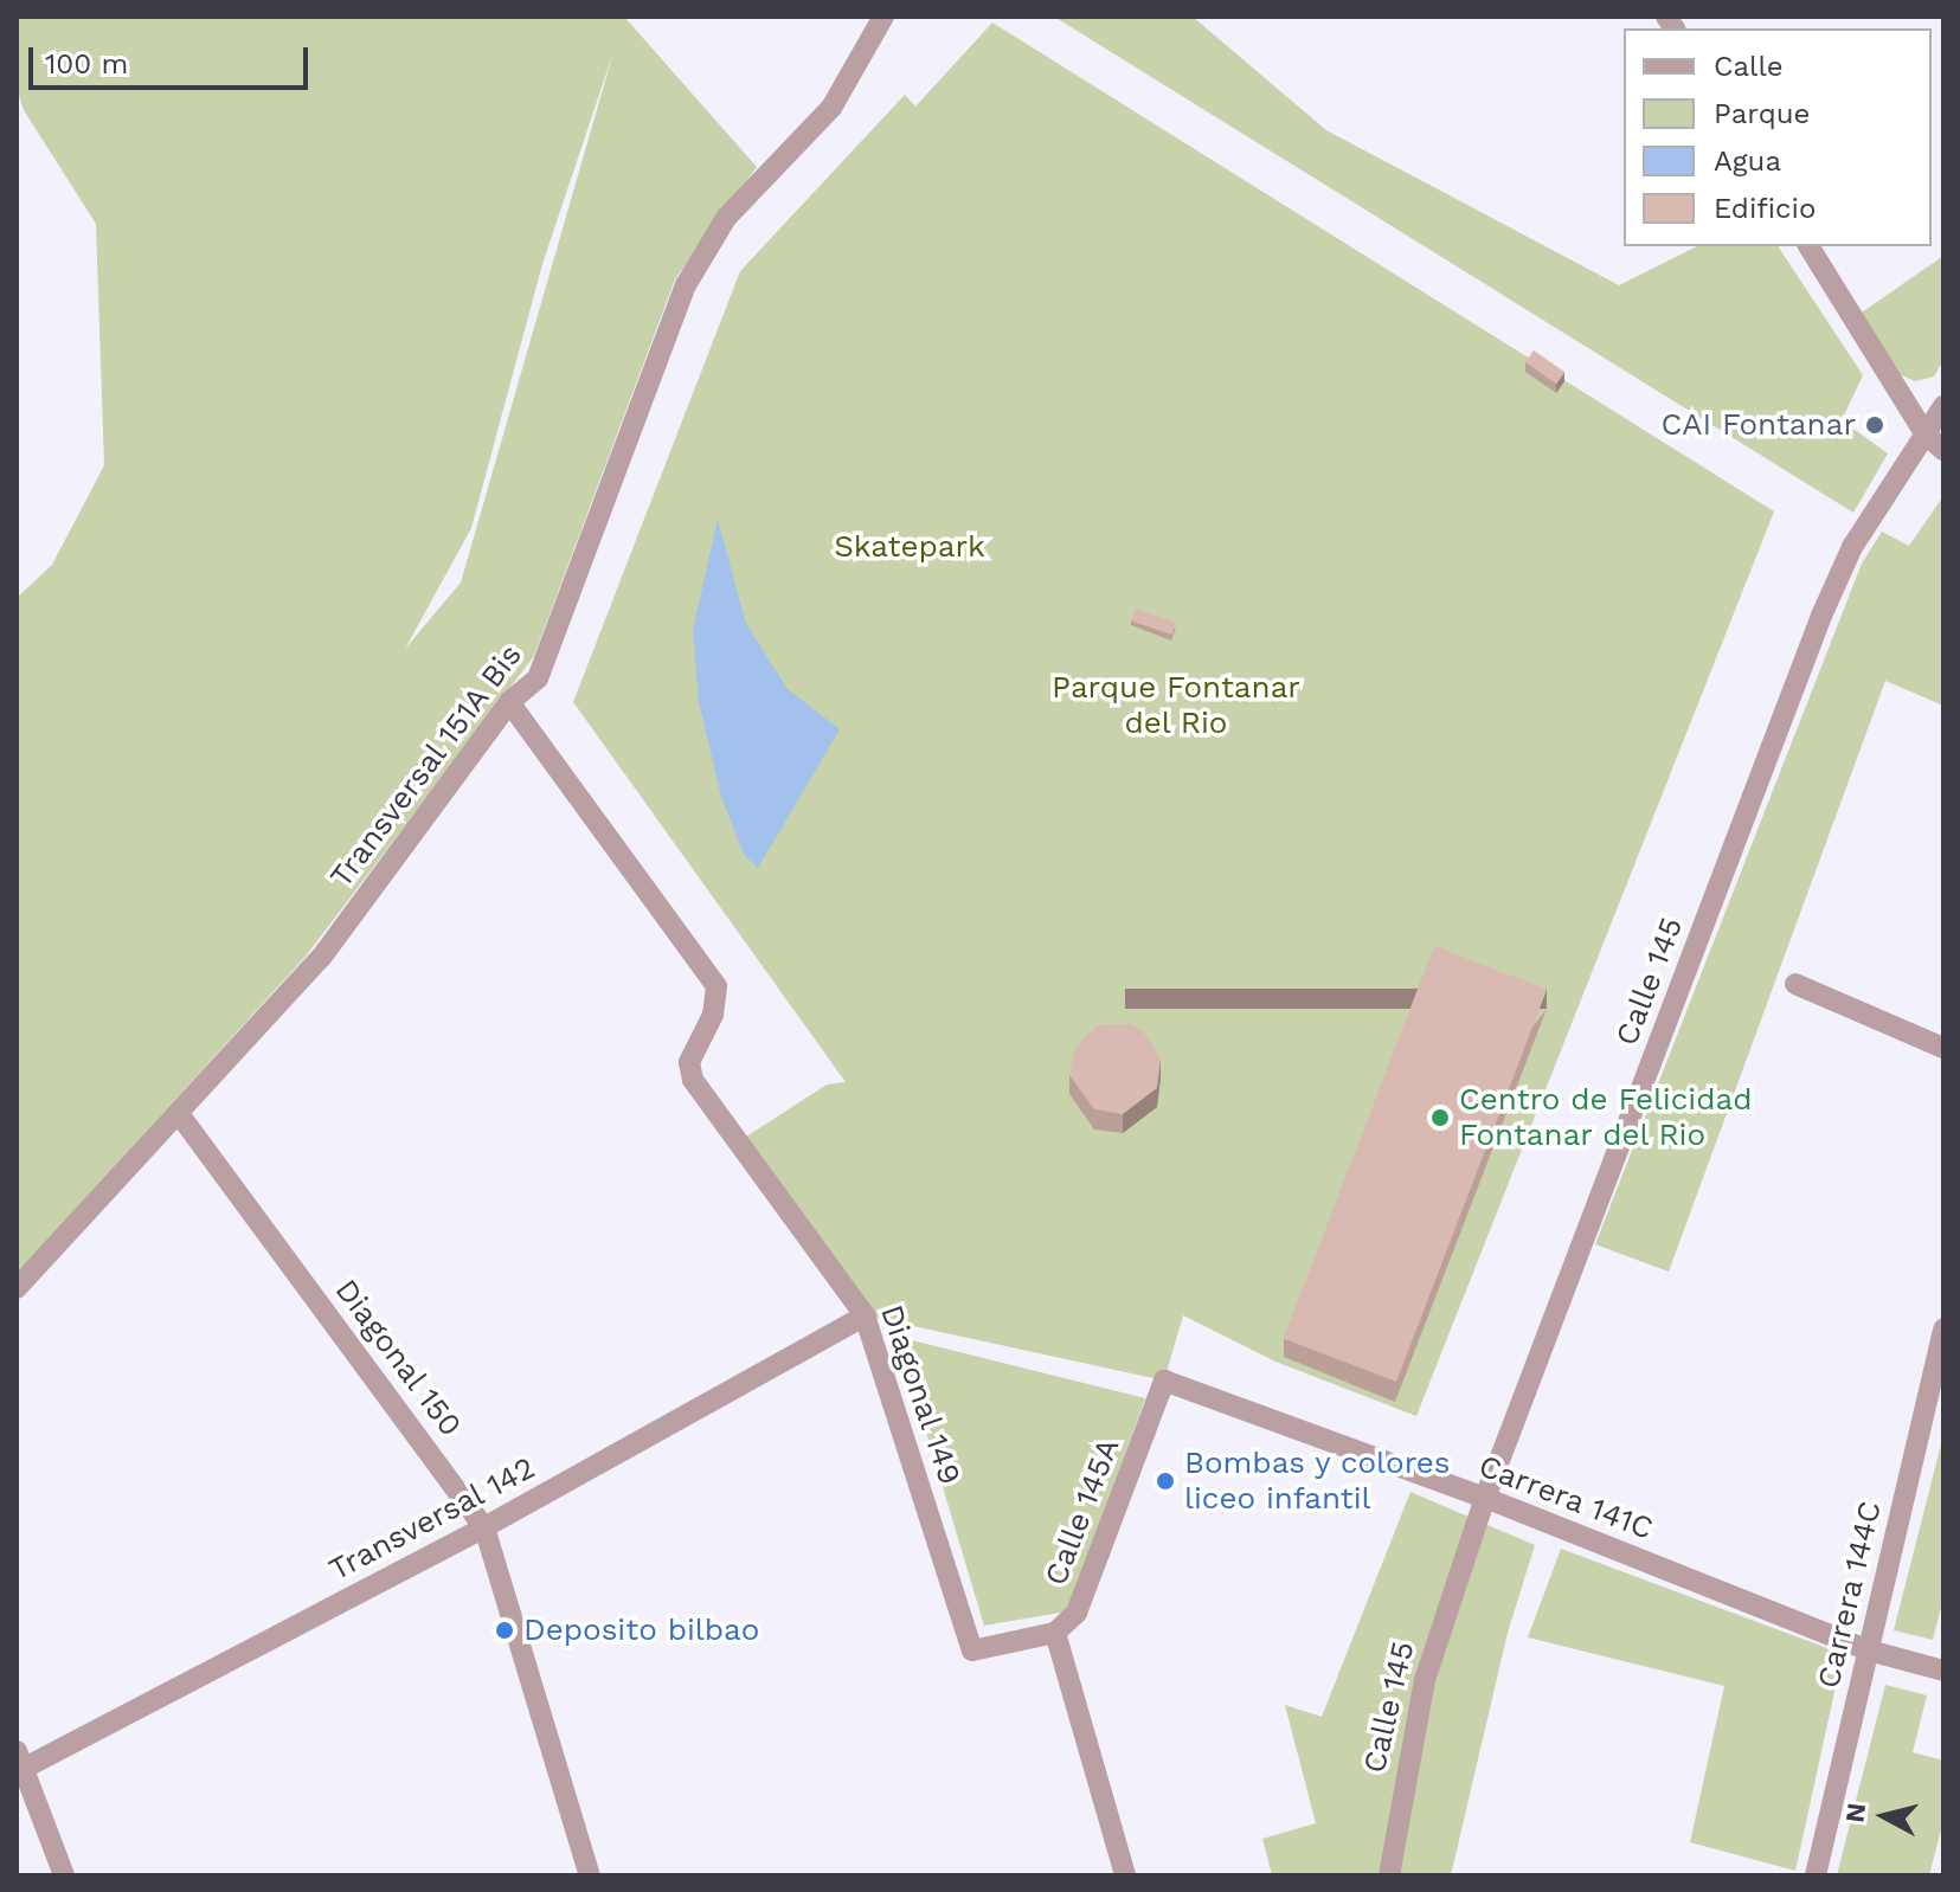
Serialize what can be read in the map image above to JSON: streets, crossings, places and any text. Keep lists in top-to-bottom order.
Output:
{
  "streets": {
    "street": [
      "Transversal 151A Bis",
      "Calle 145",
      "Diagonal 150",
      "Diagonal 149",
      "Carrera 141C",
      "Calle 145A",
      "Transversal 142",
      "Carrera 144C"
    ]
  },
  "crossings": [
    ["Transversal 151A Bis", "Diagonal 150"],
    ["Transversal 151A Bis", "Diagonal 149"],
    ["Calle 145", "Carrera 141C"],
    ["Diagonal 150", "Transversal 142"],
    ["Diagonal 149", "Calle 145A"],
    ["Diagonal 149", "Transversal 142"],
    ["Carrera 141C", "Calle 145A"],
    ["Carrera 141C", "Carrera 144C"]
  ],
  "parks": ["Skatepark", "Parque Fontanar del Rio"],
  "places": [
    "CAI Fontanar",
    "Centro de Felicidad Fontanar del Rio",
    "Bombas y colores liceo infantil",
    "Deposito bilbao"
  ],
  "legend": [
    "Calle",
    "Parque",
    "Agua",
    "Edificio"
  ],
  "scale_bar": "100 m",
  "north": "left"
}
